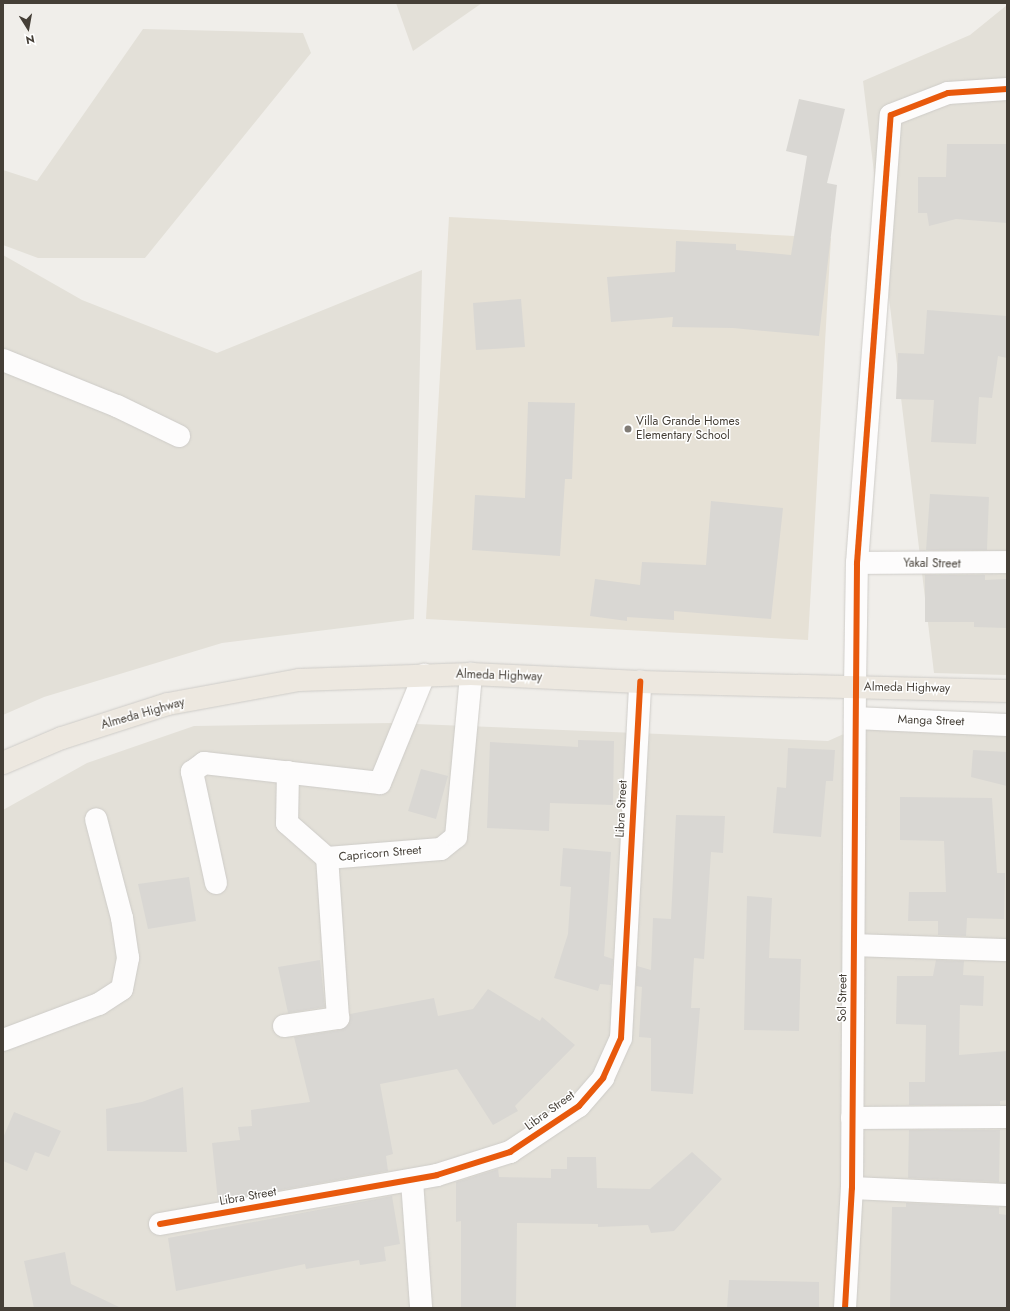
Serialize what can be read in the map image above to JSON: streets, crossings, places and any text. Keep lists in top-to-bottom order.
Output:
{
  "streets": {
    "highway": ["Almeda Highway"],
    "street": [
      "Yakal Street",
      "Manga Street",
      "Libra Street",
      "Capricorn Street",
      "Sol Street"
    ]
  },
  "crossings": [
    ["Yakal Street", "Sol Street"],
    ["Almeda Highway", "Libra Street"],
    ["Almeda Highway", "Capricorn Street"],
    ["Almeda Highway", "Sol Street"],
    ["Manga Street", "Sol Street"]
  ],
  "places": ["Villa Grande Homes Elementary School"],
  "north": "bottom"
}
